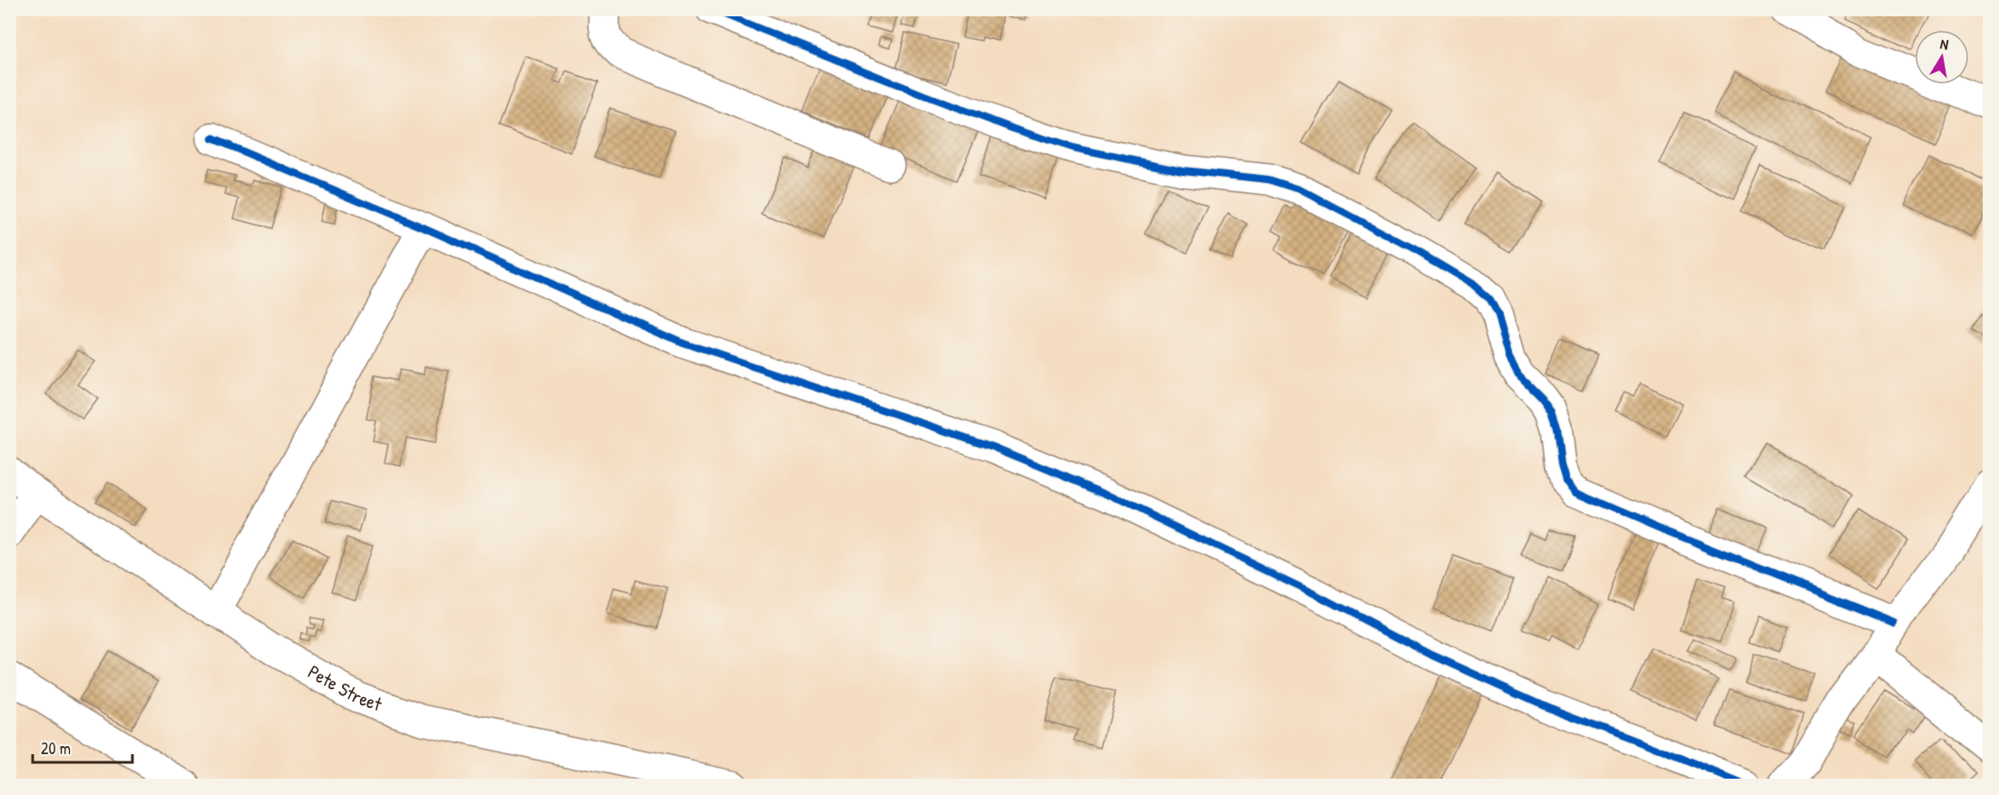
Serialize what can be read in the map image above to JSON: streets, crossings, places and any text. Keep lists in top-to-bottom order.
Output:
{
  "streets": {
    "street": ["Pete Street"]
  },
  "scale_bar": "20 m",
  "north": "top"
}
